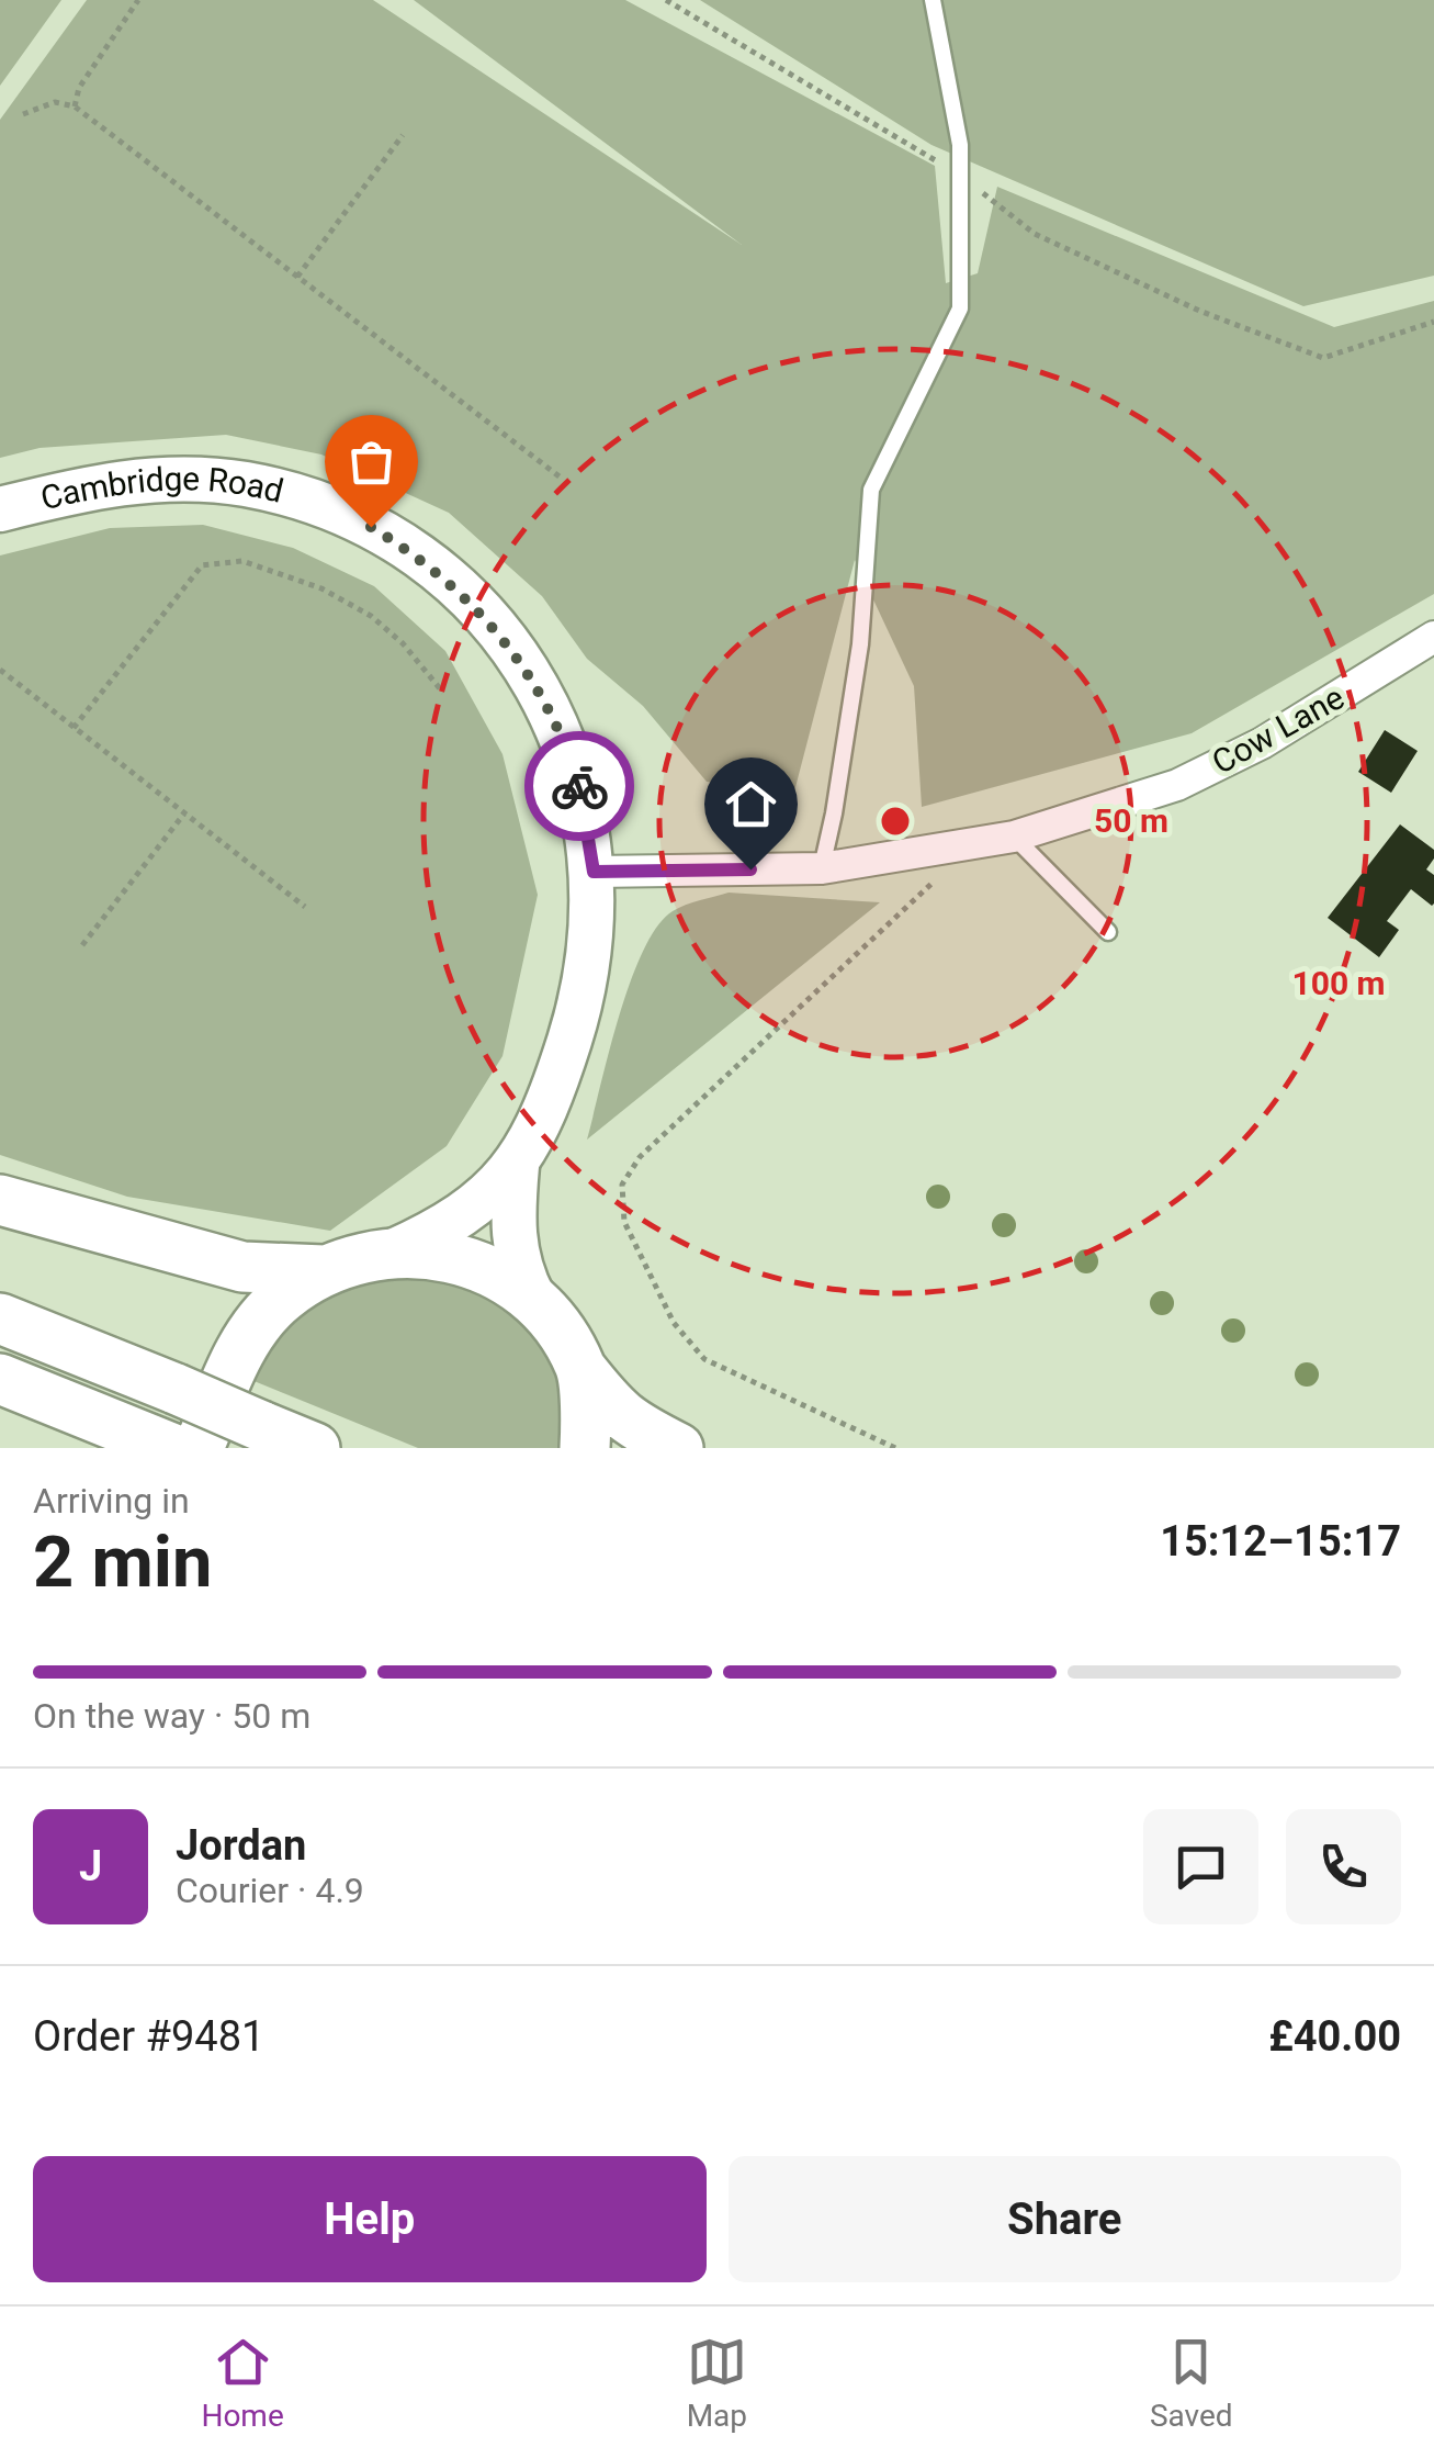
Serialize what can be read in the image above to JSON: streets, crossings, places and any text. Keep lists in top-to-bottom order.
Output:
{
  "streets": {
    "main road": ["Cambridge Road"],
    "street": ["Cow Lane"]
  },
  "crossings": [
    ["Cambridge Road", "Cow Lane"]
  ],
  "page": {
    "heading": ["2 min", "Arriving in", "15:12–15:17"],
    "panel": [
      "Jordan",
      "Courier · 4.9",
      "Order #9481",
      "£40.00"
    ],
    "bar": "On the way · 50 m",
    "round": "J",
    "buttons": ["Help", "Share"],
    "tabs": ["Home", "Map", "Saved"]
  },
  "rings": ["50 m", "100 m"]
}
